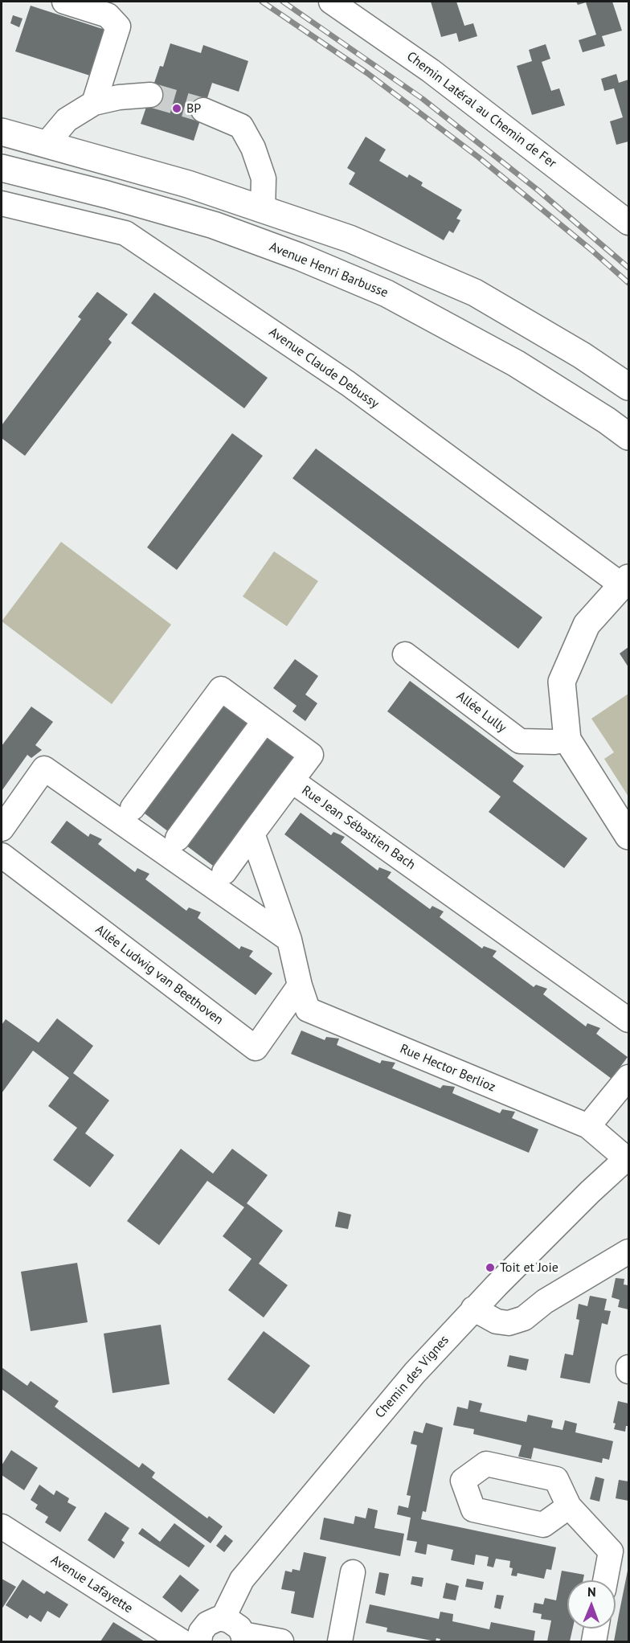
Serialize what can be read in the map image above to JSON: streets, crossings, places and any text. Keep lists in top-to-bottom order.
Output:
{
  "streets": {
    "main road": ["Avenue Henri Barbusse"],
    "street": [
      "Chemin Latéral au Chemin de Fer",
      "Avenue Claude Debussy",
      "Allée Lully",
      "Rue Jean Sébastien Bach",
      "Allée Ludwig van Beethoven",
      "Rue Hector Berlioz",
      "Chemin des Vignes",
      "Avenue Lafayette"
    ]
  },
  "crossings": [
    ["Allée Ludwig van Beethoven", "Rue Hector Berlioz"],
    ["Rue Hector Berlioz", "Chemin des Vignes"]
  ],
  "places": ["BP", "Toit et Joie"],
  "north": "top"
}
